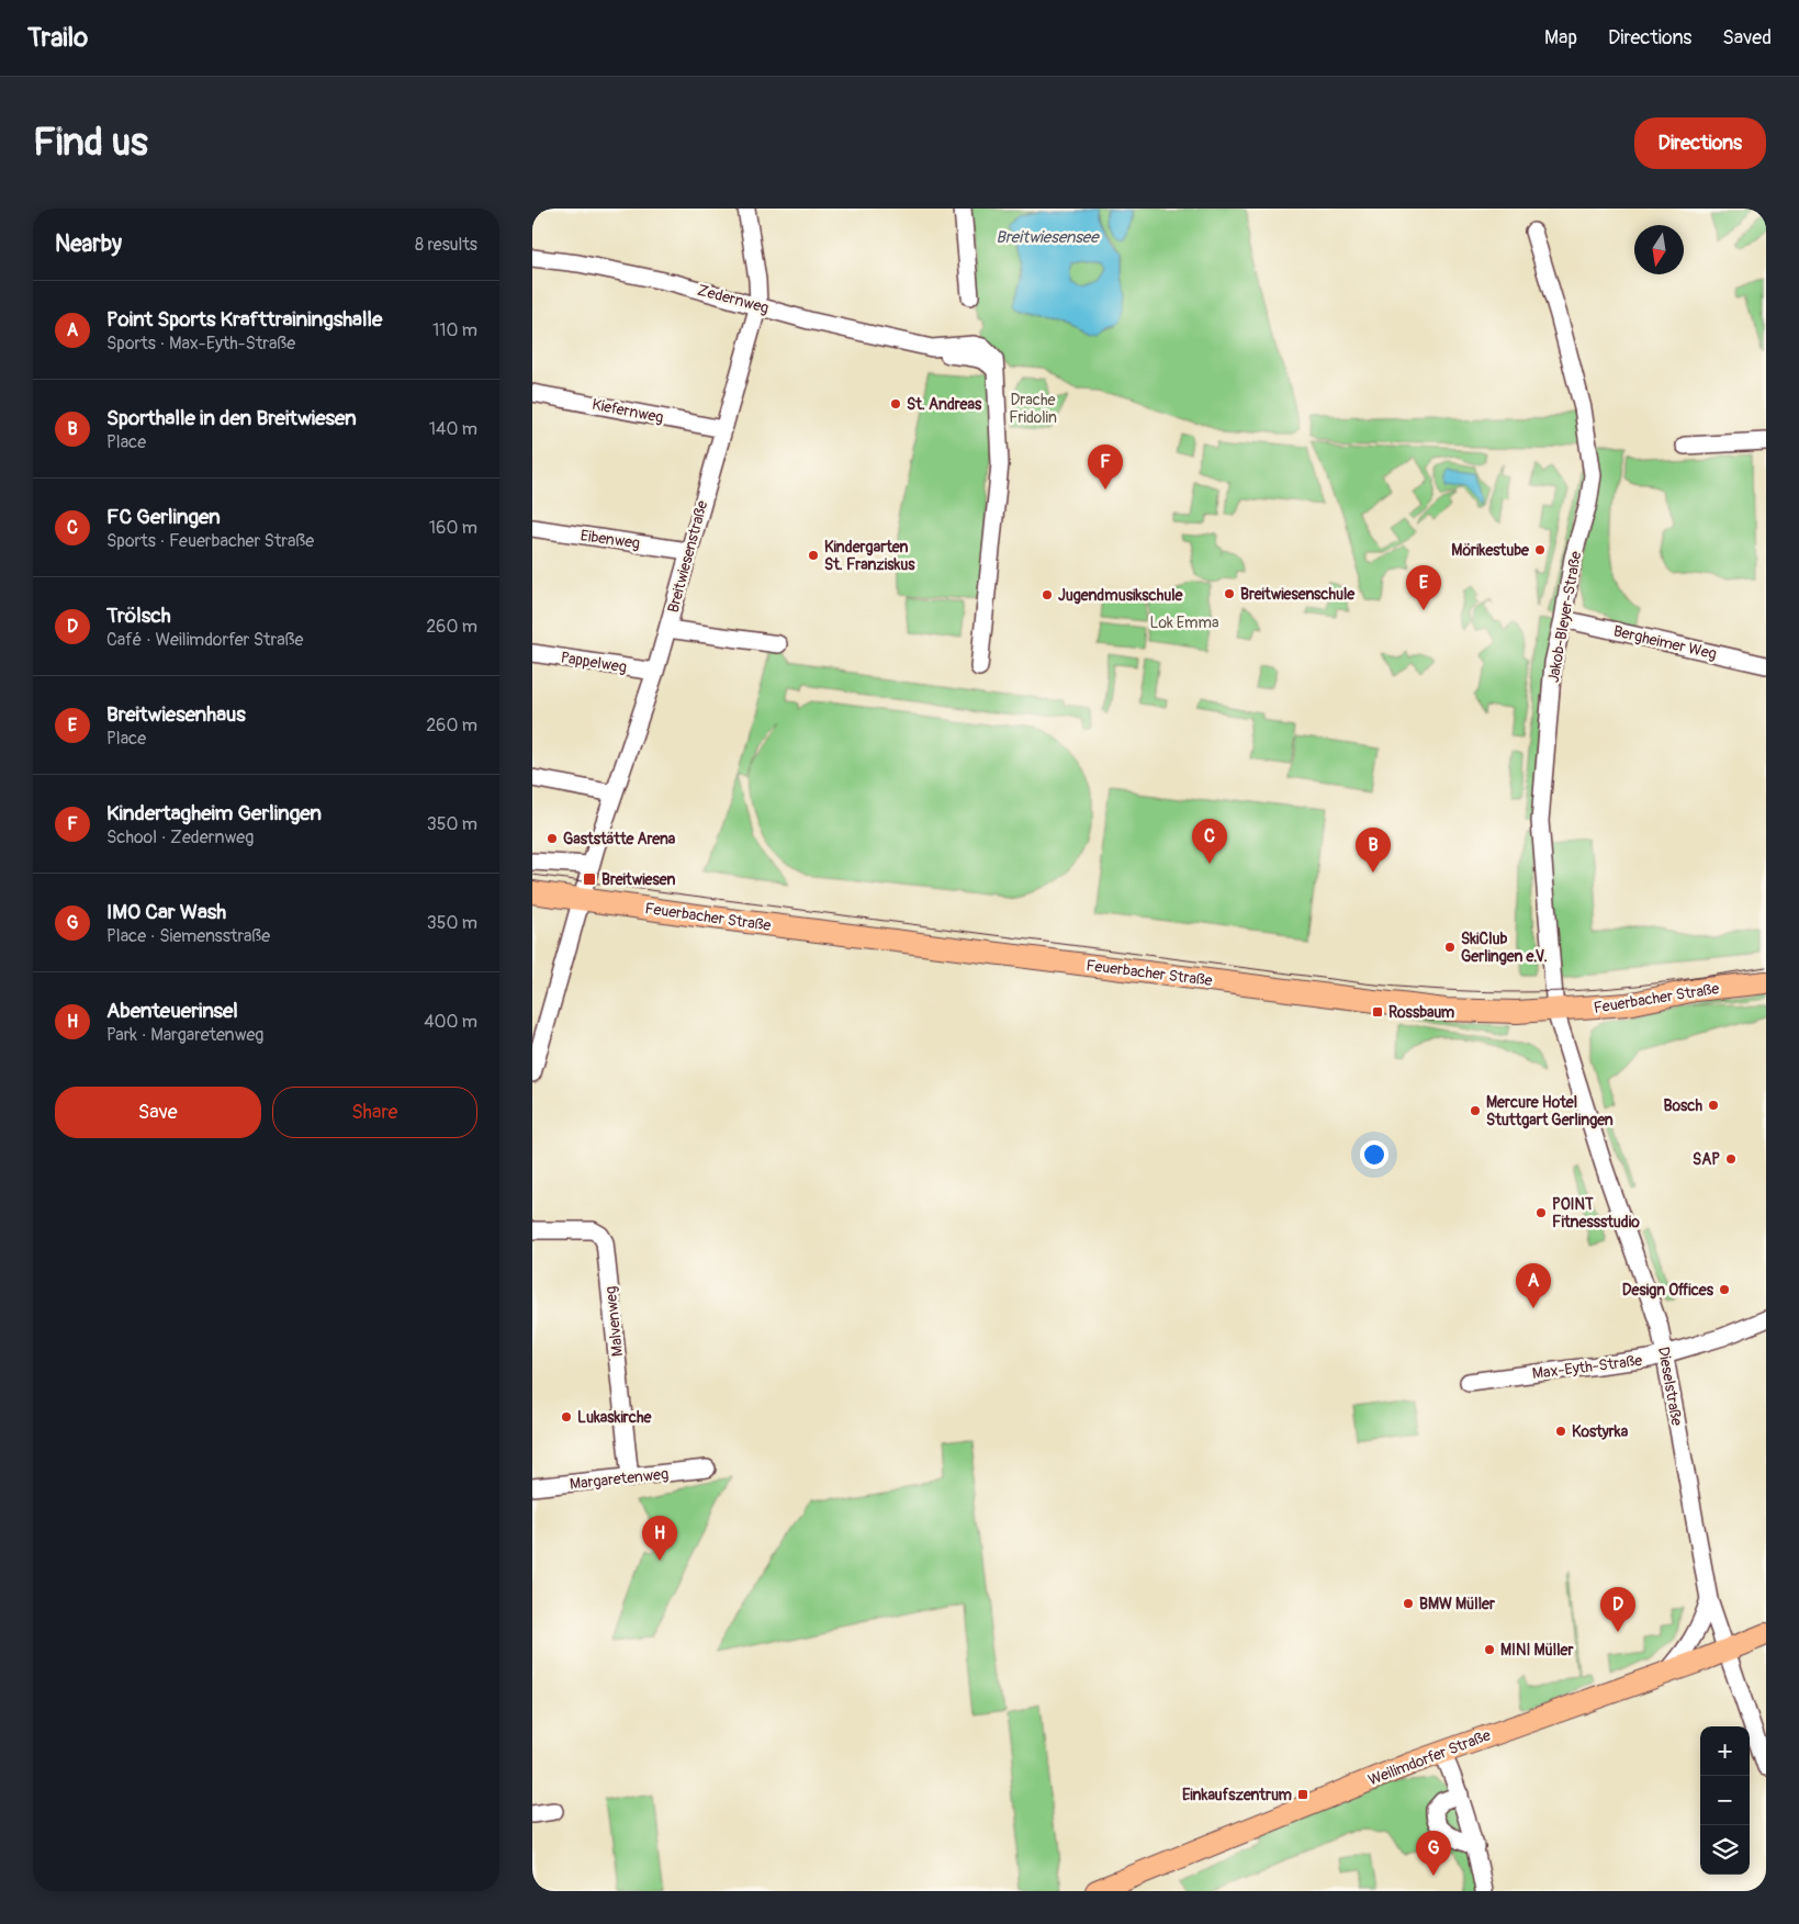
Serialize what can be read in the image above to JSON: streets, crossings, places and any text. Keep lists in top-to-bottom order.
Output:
{
  "streets": {
    "main road": ["Feuerbacher Straße", "Weilimdorfer Straße"],
    "street": [
      "Zedernweg",
      "Kiefernweg",
      "Eibenweg",
      "Breitwiesenstraße",
      "Jakob-Bleyer-Straße",
      "Bergheimer Weg",
      "Pappelweg",
      "Malvenweg",
      "Max-Eyth-Straße",
      "Dieselstraße",
      "Margaretenweg"
    ]
  },
  "crossings": [
    ["Zedernweg", "Breitwiesenstraße"],
    ["Kiefernweg", "Breitwiesenstraße"],
    ["Eibenweg", "Breitwiesenstraße"],
    ["Breitwiesenstraße", "Pappelweg"],
    ["Breitwiesenstraße", "Feuerbacher Straße"],
    ["Jakob-Bleyer-Straße", "Bergheimer Weg"],
    ["Jakob-Bleyer-Straße", "Feuerbacher Straße"],
    ["Jakob-Bleyer-Straße", "Dieselstraße"],
    ["Feuerbacher Straße", "Dieselstraße"],
    ["Malvenweg", "Margaretenweg"],
    ["Max-Eyth-Straße", "Dieselstraße"],
    ["Dieselstraße", "Weilimdorfer Straße"]
  ],
  "water": ["Breitwiesensee"],
  "parks": ["Drache Fridolin", "Lok Emma"],
  "places": {
    "other": [
      "St. Andreas",
      "Mörikestube",
      "Kindergarten St. Franziskus",
      "Breitwiesenschule",
      "Jugendmusikschule",
      "Gaststätte Arena",
      "SkiClub Gerlingen e.V.",
      "Bosch",
      "Mercure Hotel Stuttgart Gerlingen",
      "SAP",
      "POINT Fitnessstudio",
      "Design Offices",
      "Lukaskirche",
      "Kostyrka",
      "BMW Müller",
      "MINI Müller"
    ],
    "transit": ["Breitwiesen", "Rossbaum", "Einkaufszentrum"]
  },
  "north": "bottom",
  "page": {
    "header": "Trailo",
    "nav": ["Map", "Directions", "Saved"],
    "buttons": [
      "Directions",
      ["Save", "Share"]
    ],
    "title": "Find us",
    "heading": ["Nearby", "8 results"],
    "list": [
      {
        "mark": "A",
        "name": "Point Sports Krafttrainingshalle",
        "note": "Sports · Max-Eyth-Straße",
        "value": "110 m"
      },
      {
        "mark": "B",
        "name": "Sporthalle in den Breitwiesen",
        "note": "Place",
        "value": "140 m"
      },
      {
        "mark": "C",
        "name": "FC Gerlingen",
        "note": "Sports · Feuerbacher Straße",
        "value": "160 m"
      },
      {
        "mark": "D",
        "name": "Trölsch",
        "note": "Café · Weilimdorfer Straße",
        "value": "260 m"
      },
      {
        "mark": "E",
        "name": "Breitwiesenhaus",
        "note": "Place",
        "value": "260 m"
      },
      {
        "mark": "F",
        "name": "Kindertagheim Gerlingen",
        "note": "School · Zedernweg",
        "value": "350 m"
      },
      {
        "mark": "G",
        "name": "IMO Car Wash",
        "note": "Place · Siemensstraße",
        "value": "350 m"
      },
      {
        "mark": "H",
        "name": "Abenteuerinsel",
        "note": "Park · Margaretenweg",
        "value": "400 m"
      }
    ],
    "pins": [
      "F",
      "E",
      "C",
      "B",
      "A",
      "H",
      "D",
      "G"
    ],
    "map_buttons": ["+", "−"]
  }
}
